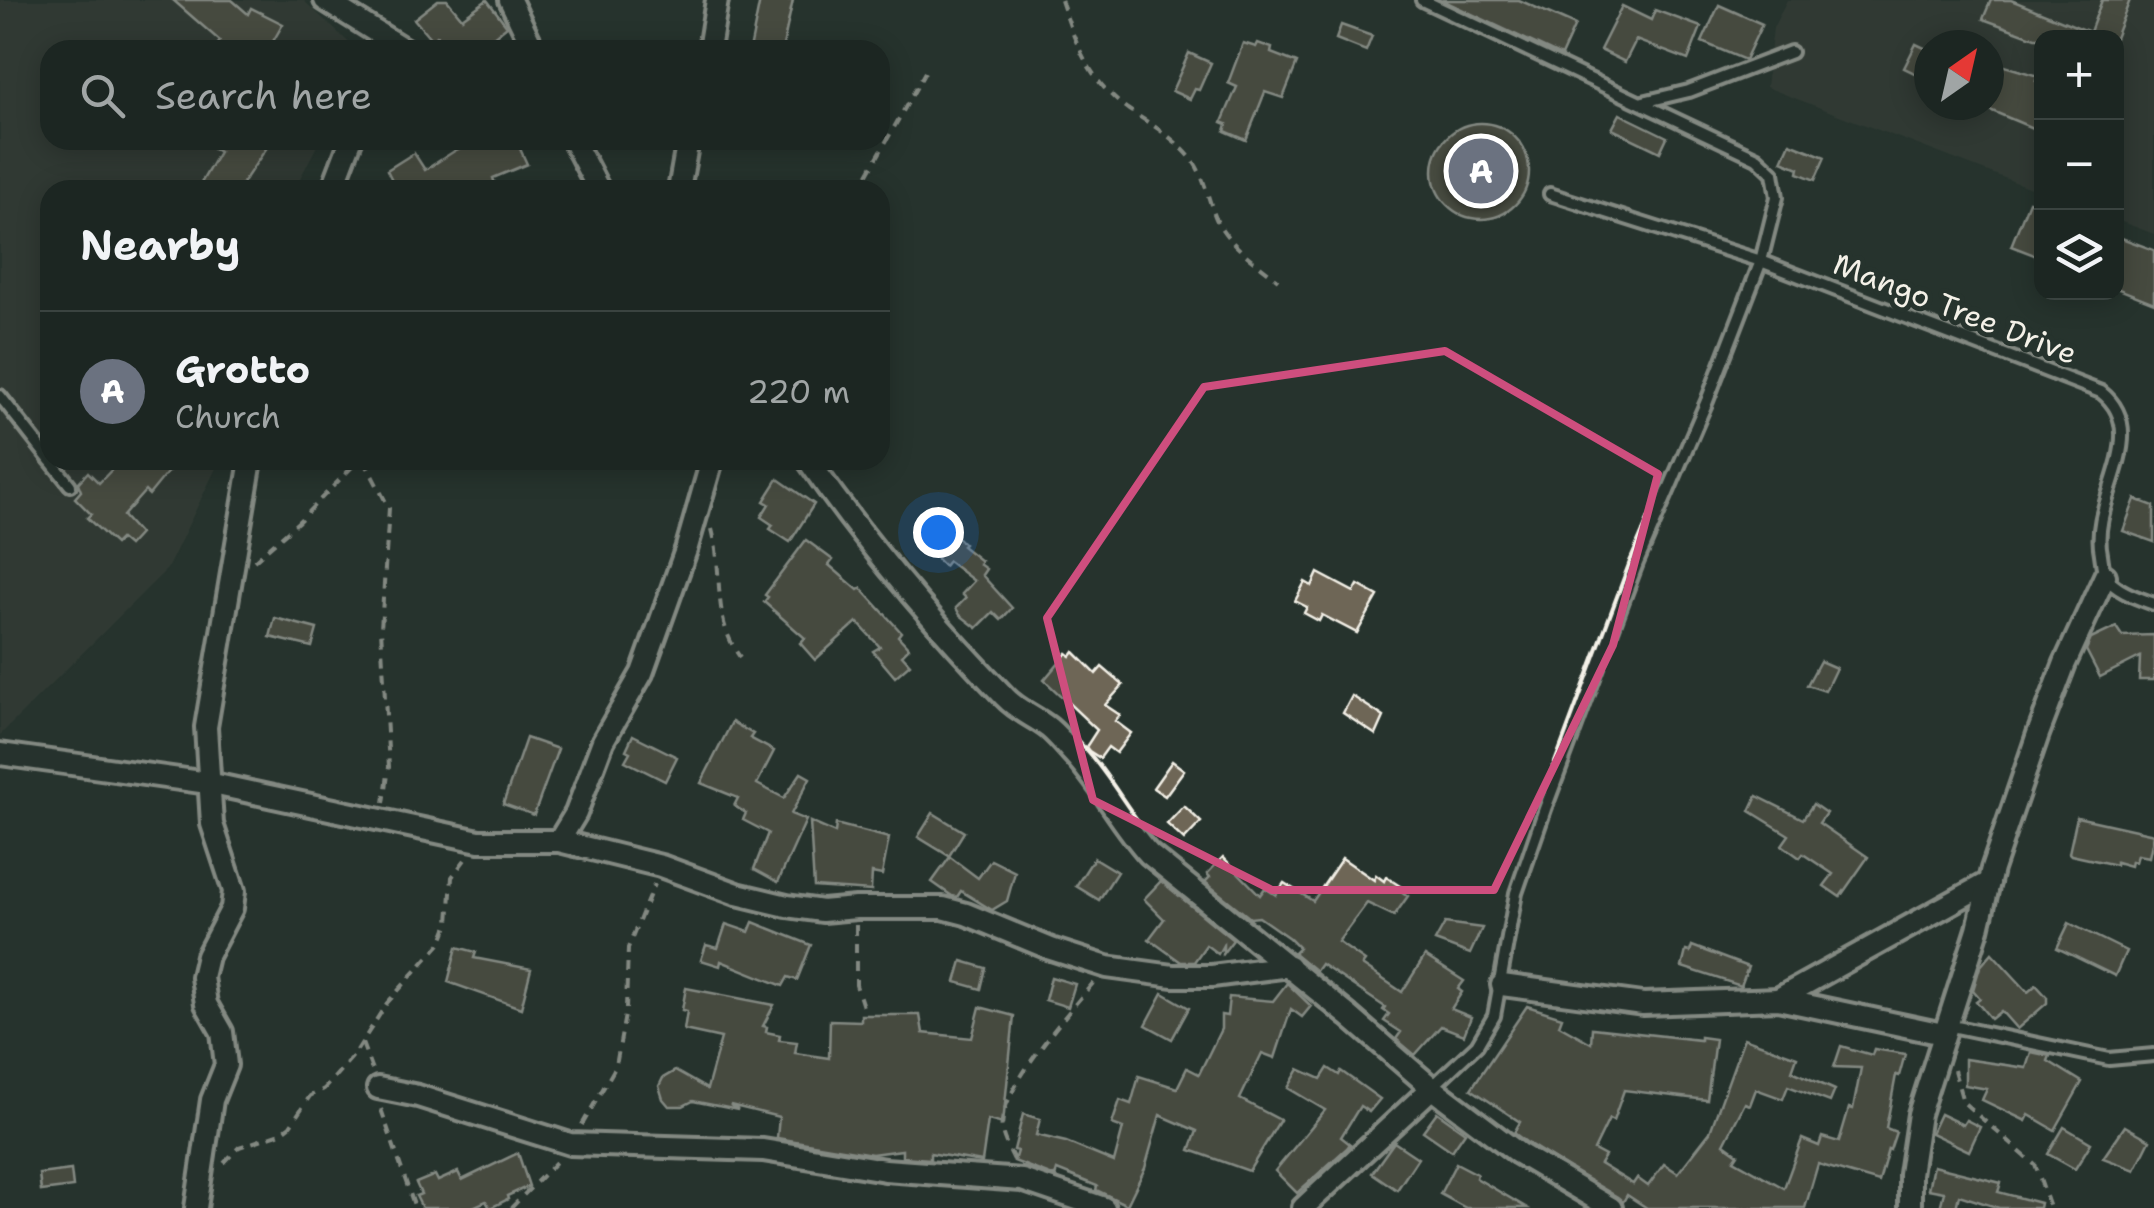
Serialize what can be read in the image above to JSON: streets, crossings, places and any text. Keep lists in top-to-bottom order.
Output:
{
  "streets": {
    "lane": ["Mango Tree Drive"]
  },
  "north": "top right",
  "page": {
    "map_buttons": ["+", "−"],
    "search": "Search here",
    "pins": "A",
    "heading": "Nearby",
    "list": [
      {
        "mark": "A",
        "name": "Grotto",
        "note": "Church",
        "value": "220 m"
      }
    ]
  }
}
